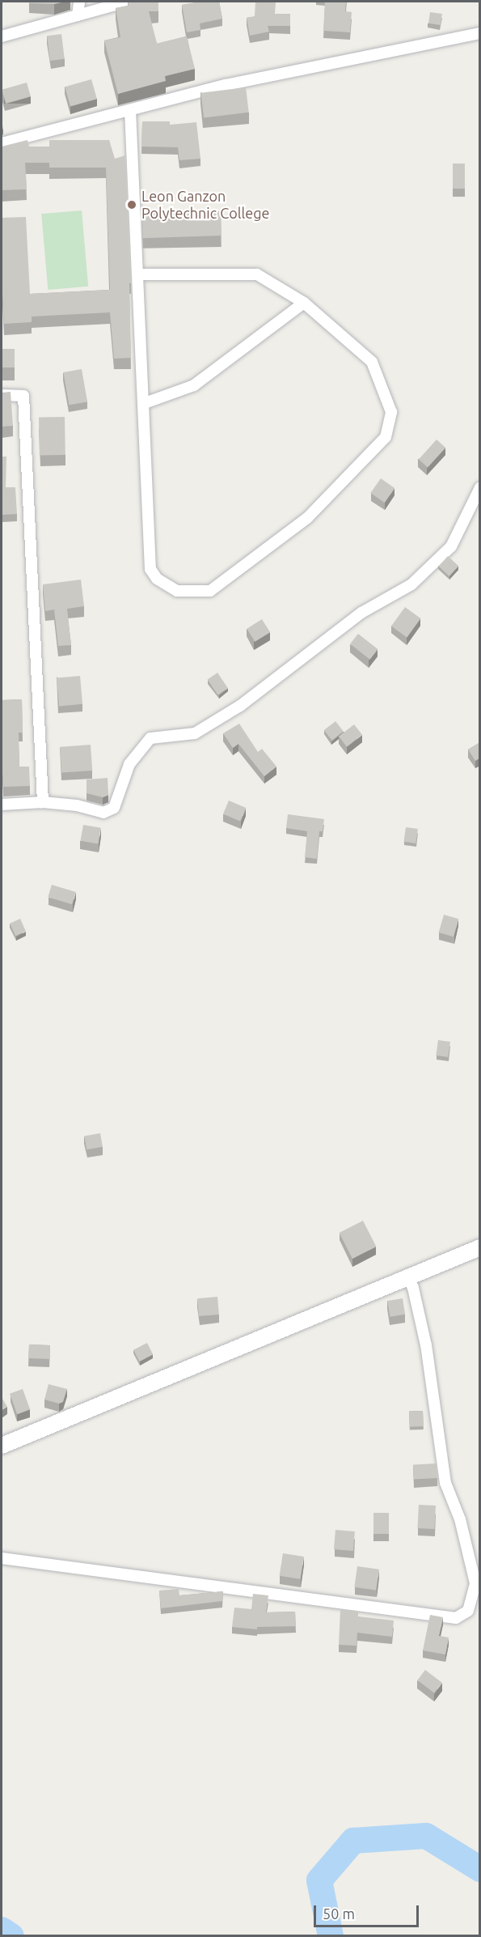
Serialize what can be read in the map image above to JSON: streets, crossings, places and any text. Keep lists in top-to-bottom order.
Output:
{
  "places": ["Leon Ganzon Polytechnic College"],
  "scale_bar": "50 m"
}
